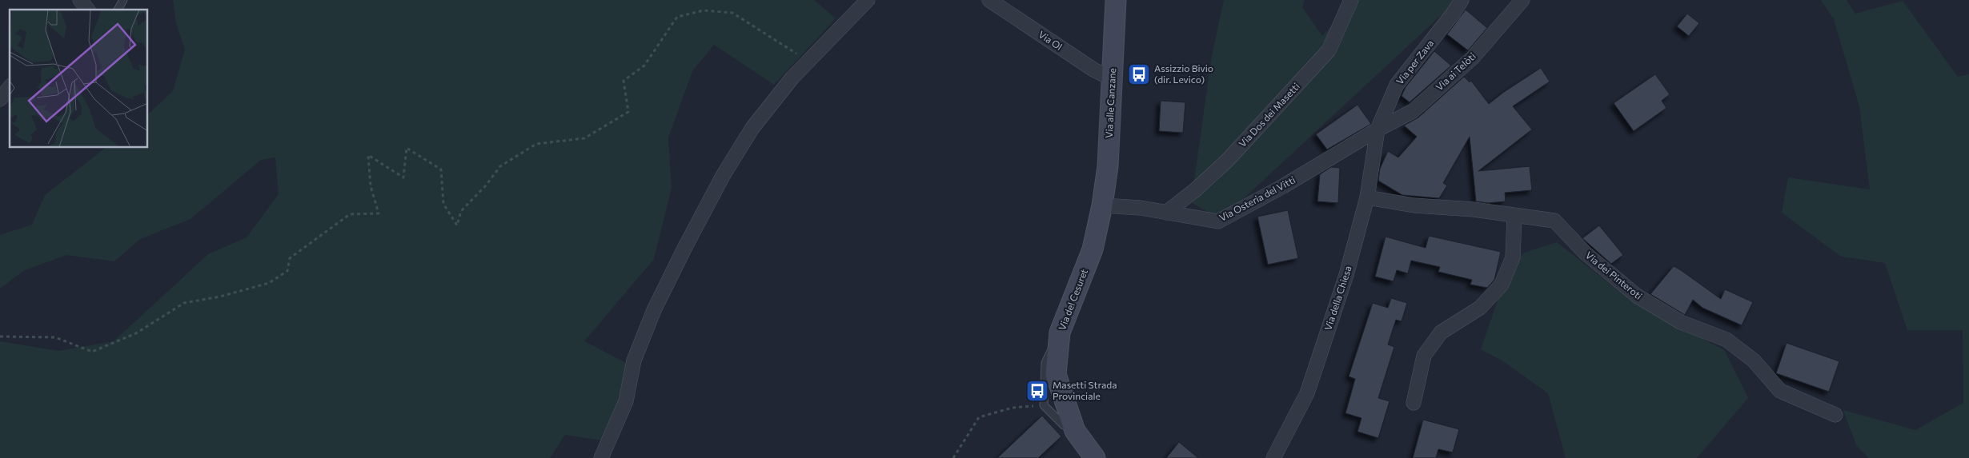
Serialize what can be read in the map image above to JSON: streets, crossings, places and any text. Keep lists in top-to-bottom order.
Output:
{
  "streets": {
    "main road": ["Via alle Canzane", "Via del Cesuret"],
    "street": [
      "Via Ol",
      "Via per Zava",
      "Via ai Telòti",
      "Via Dos dei Masetti",
      "Via Osteria del Vitti",
      "Via dei Pinteroti",
      "Via della Chiesa"
    ]
  },
  "crossings": [
    ["Via Ol", "Via alle Canzane"],
    ["Via per Zava", "Via ai Telòti"],
    ["Via per Zava", "Via Osteria del Vitti"],
    ["Via per Zava", "Via della Chiesa"],
    ["Via ai Telòti", "Via Osteria del Vitti"],
    ["Via ai Telòti", "Via della Chiesa"],
    ["Via alle Canzane", "Via Osteria del Vitti"],
    ["Via alle Canzane", "Via del Cesuret"],
    ["Via Dos dei Masetti", "Via Osteria del Vitti"],
    ["Via Osteria del Vitti", "Via della Chiesa"],
    ["Via Osteria del Vitti", "Via del Cesuret"],
    ["Via dei Pinteroti", "Via della Chiesa"]
  ],
  "places": {
    "bus stop": ["Assizzio Bivio (dir. Levico)", "Masetti Strada Provinciale"]
  }
}
